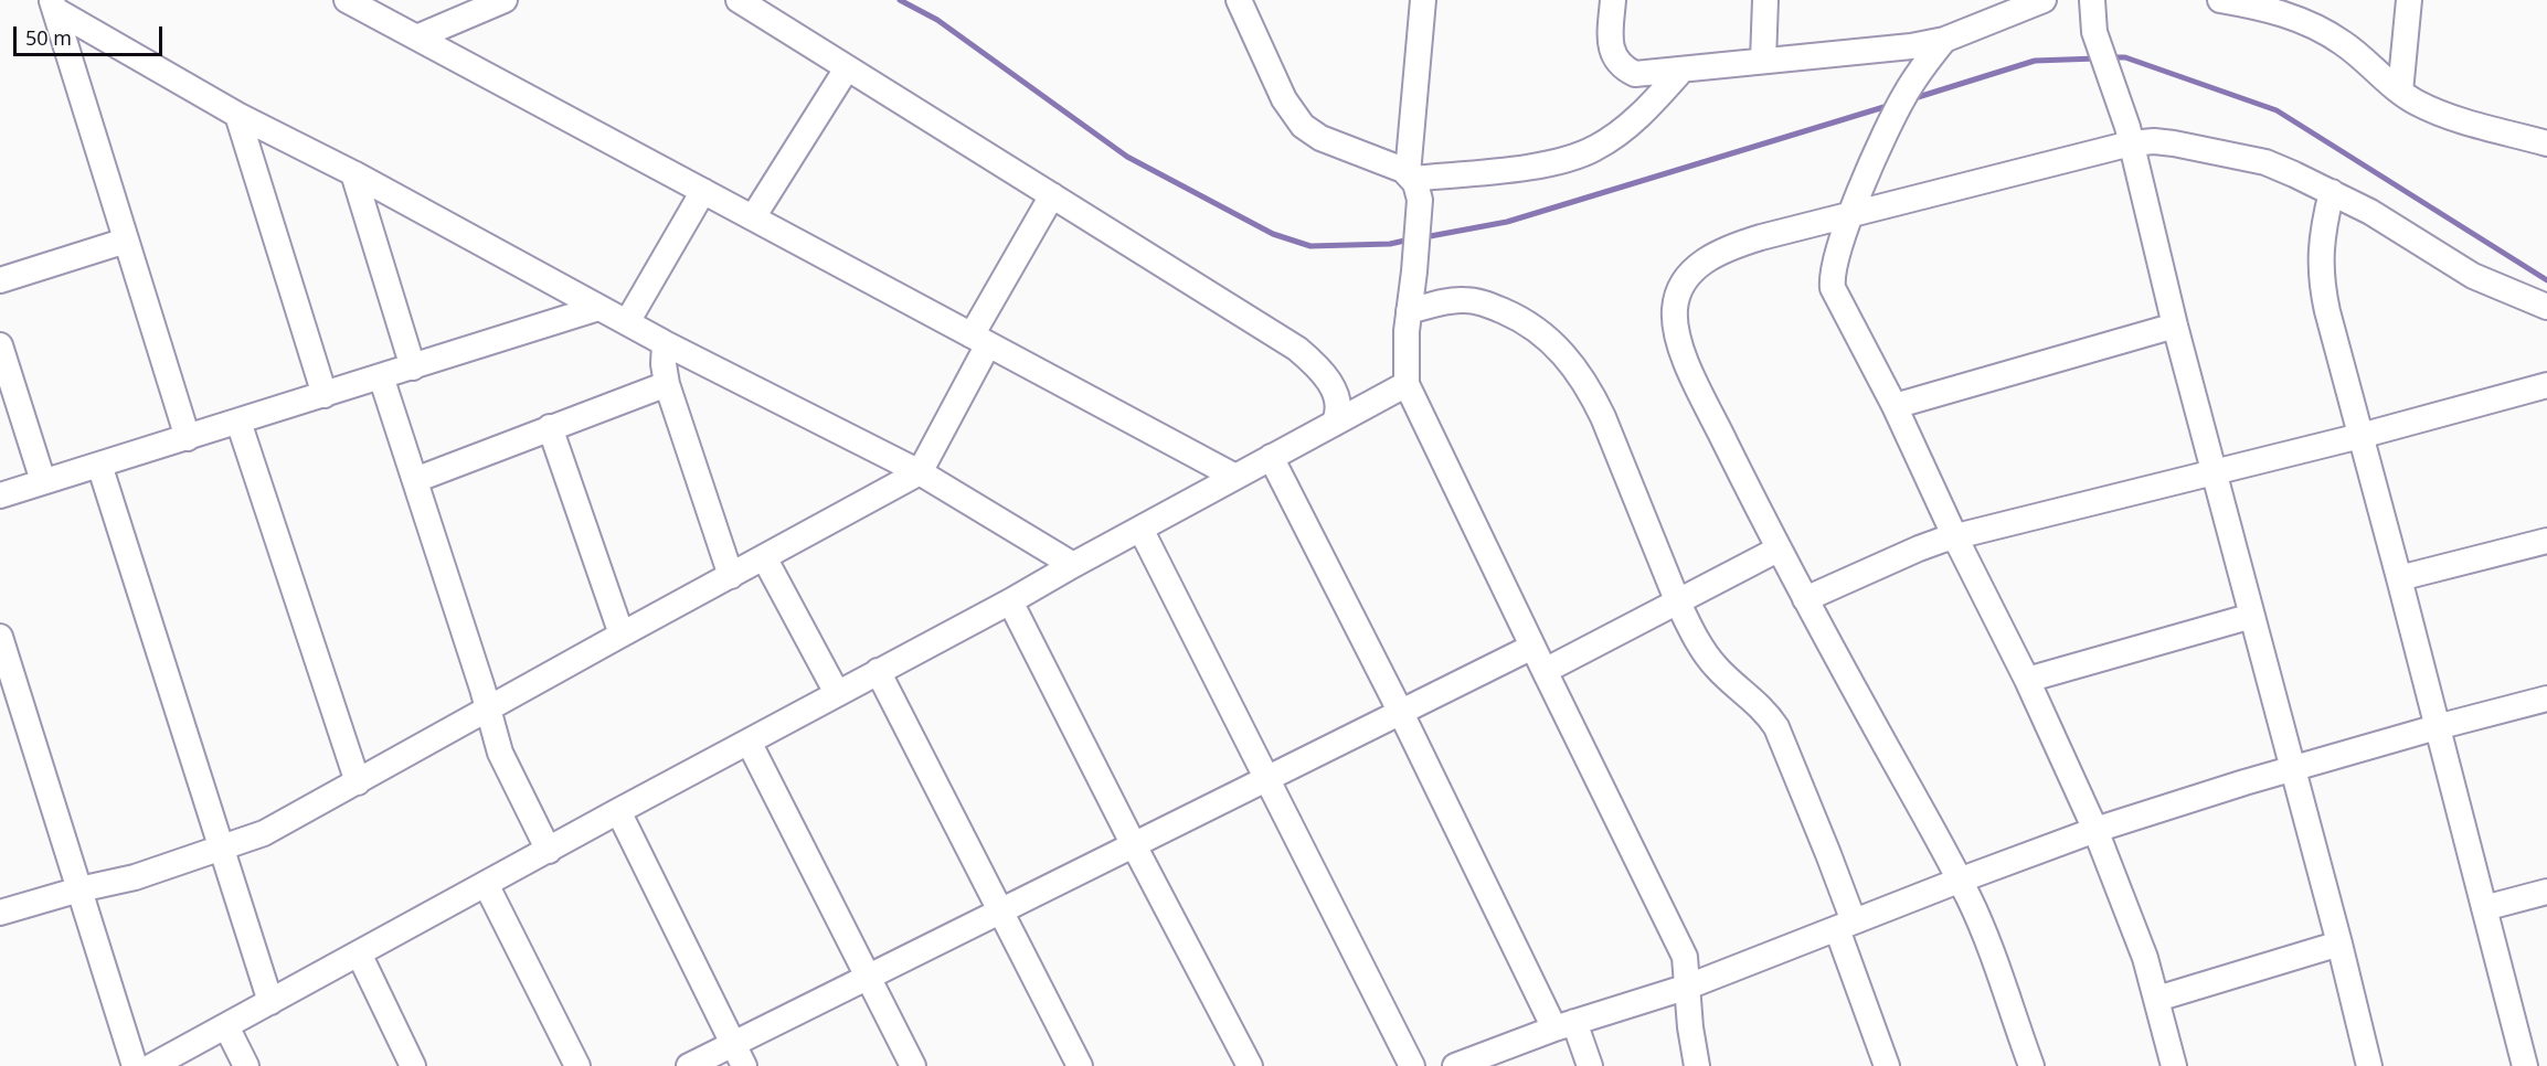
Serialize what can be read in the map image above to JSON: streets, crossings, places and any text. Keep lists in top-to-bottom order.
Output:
{
  "scale_bar": "50 m"
}
